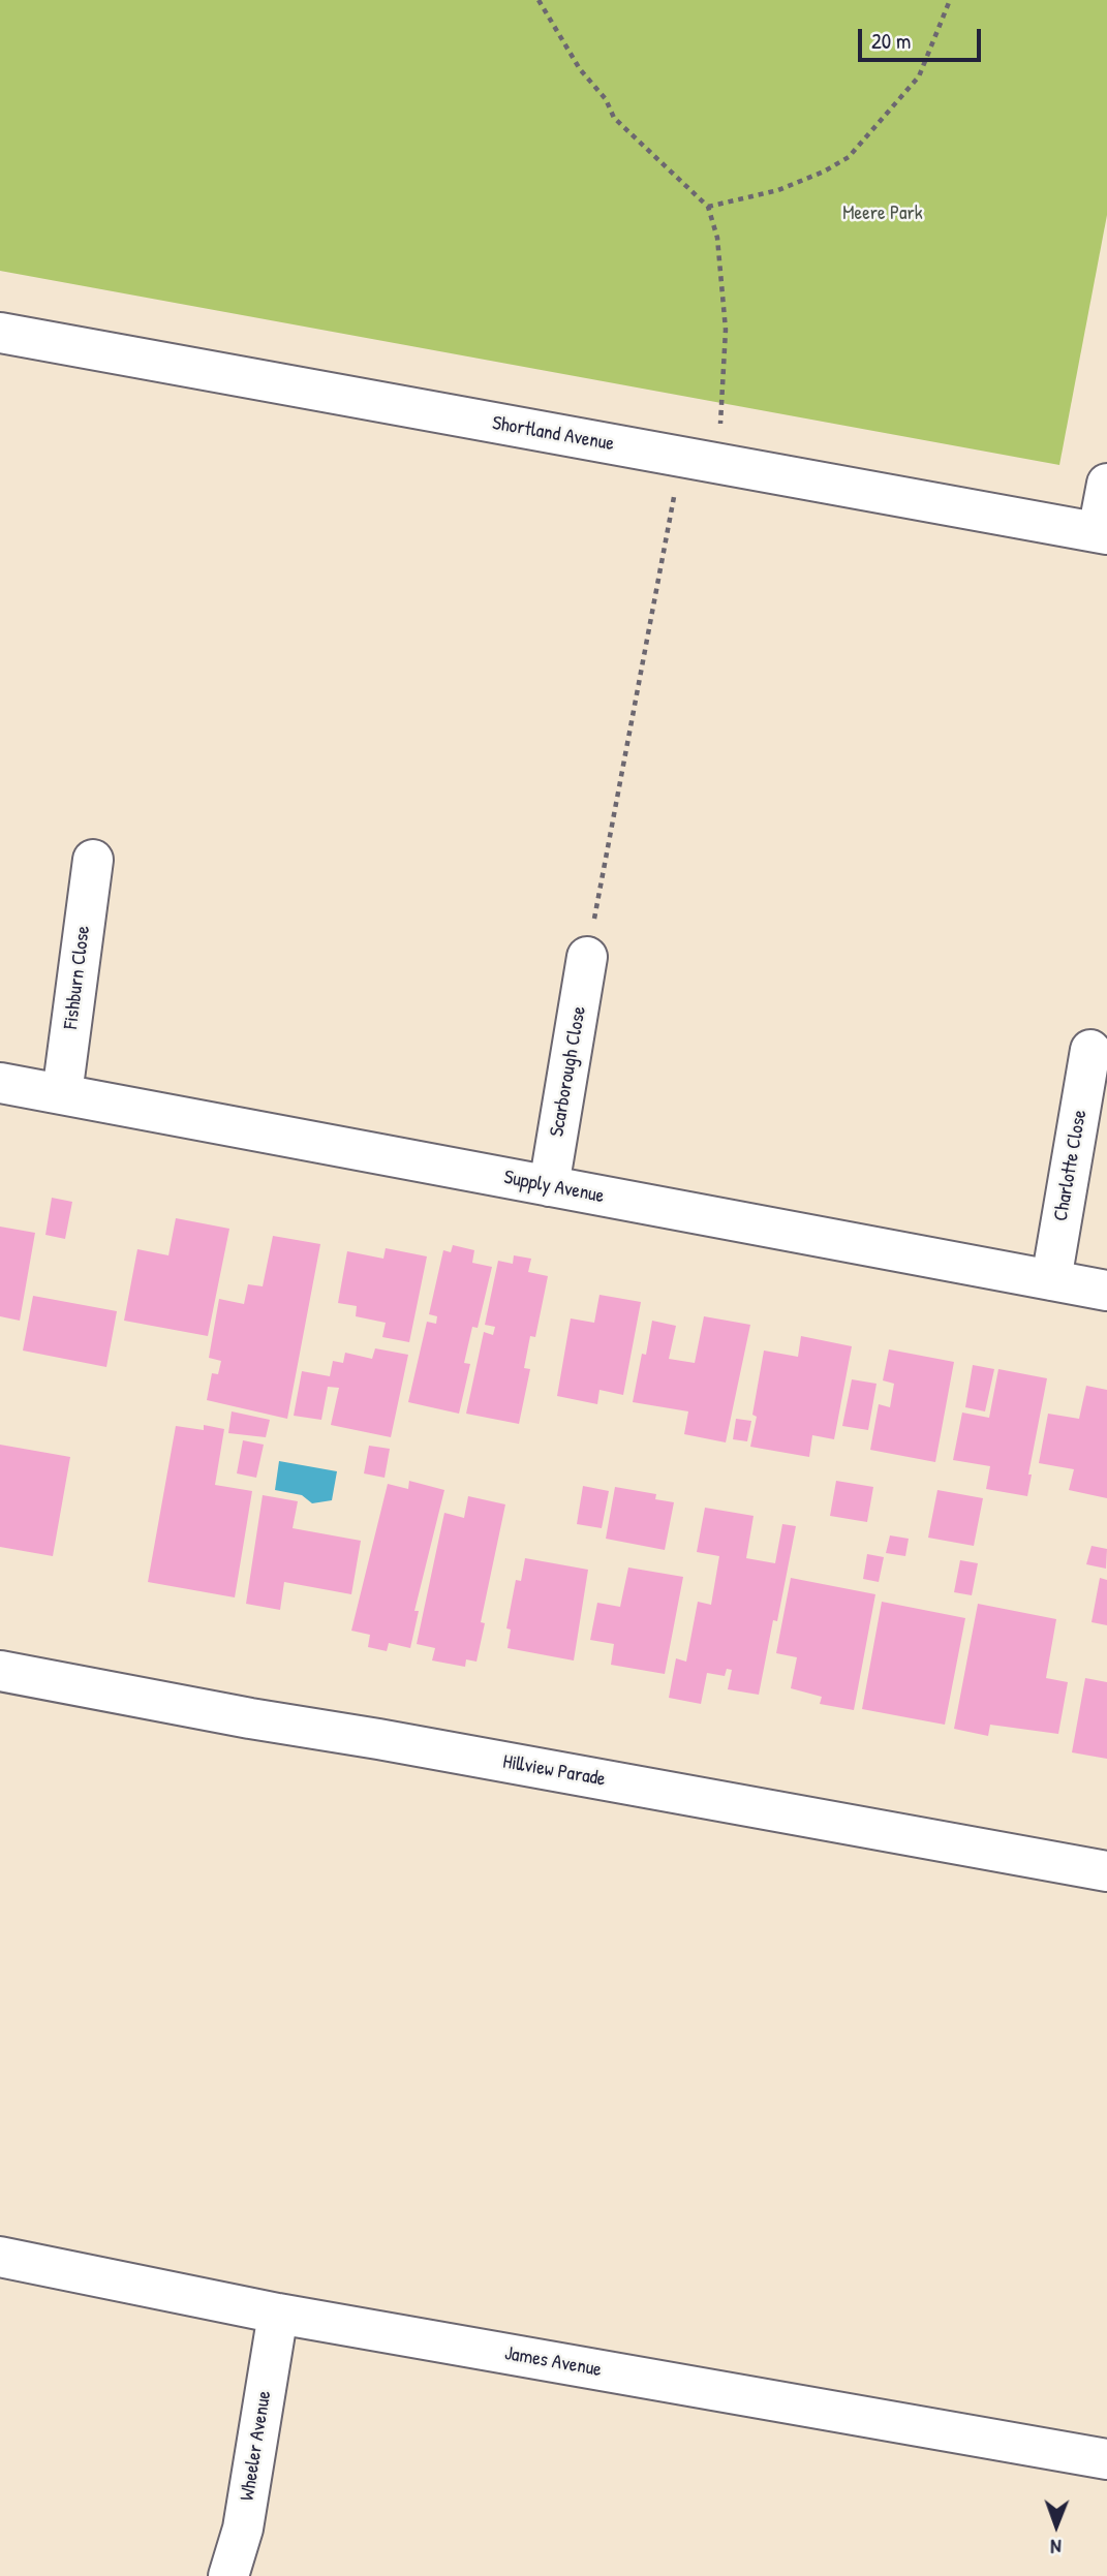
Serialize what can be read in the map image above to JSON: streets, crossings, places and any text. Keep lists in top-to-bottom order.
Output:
{
  "streets": {
    "street": [
      "Shortland Avenue",
      "Fishburn Close",
      "Scarborough Close",
      "Charlotte Close",
      "Supply Avenue",
      "Hillview Parade",
      "James Avenue",
      "Wheeler Avenue"
    ]
  },
  "crossings": [
    ["Fishburn Close", "Supply Avenue"],
    ["Scarborough Close", "Supply Avenue"],
    ["Charlotte Close", "Supply Avenue"],
    ["James Avenue", "Wheeler Avenue"]
  ],
  "parks": ["Meere Park"],
  "scale_bar": "20 m",
  "north": "bottom"
}
